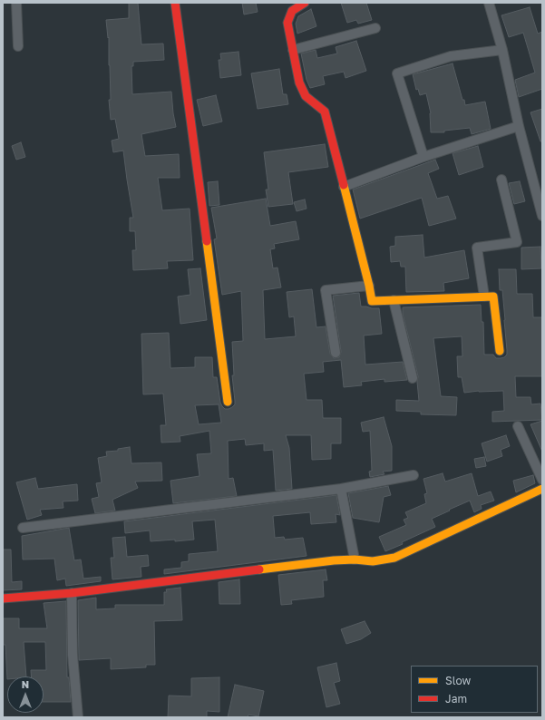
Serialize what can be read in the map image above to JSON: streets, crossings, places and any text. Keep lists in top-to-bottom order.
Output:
{
  "legend": ["Slow", "Jam"],
  "north": "top"
}
